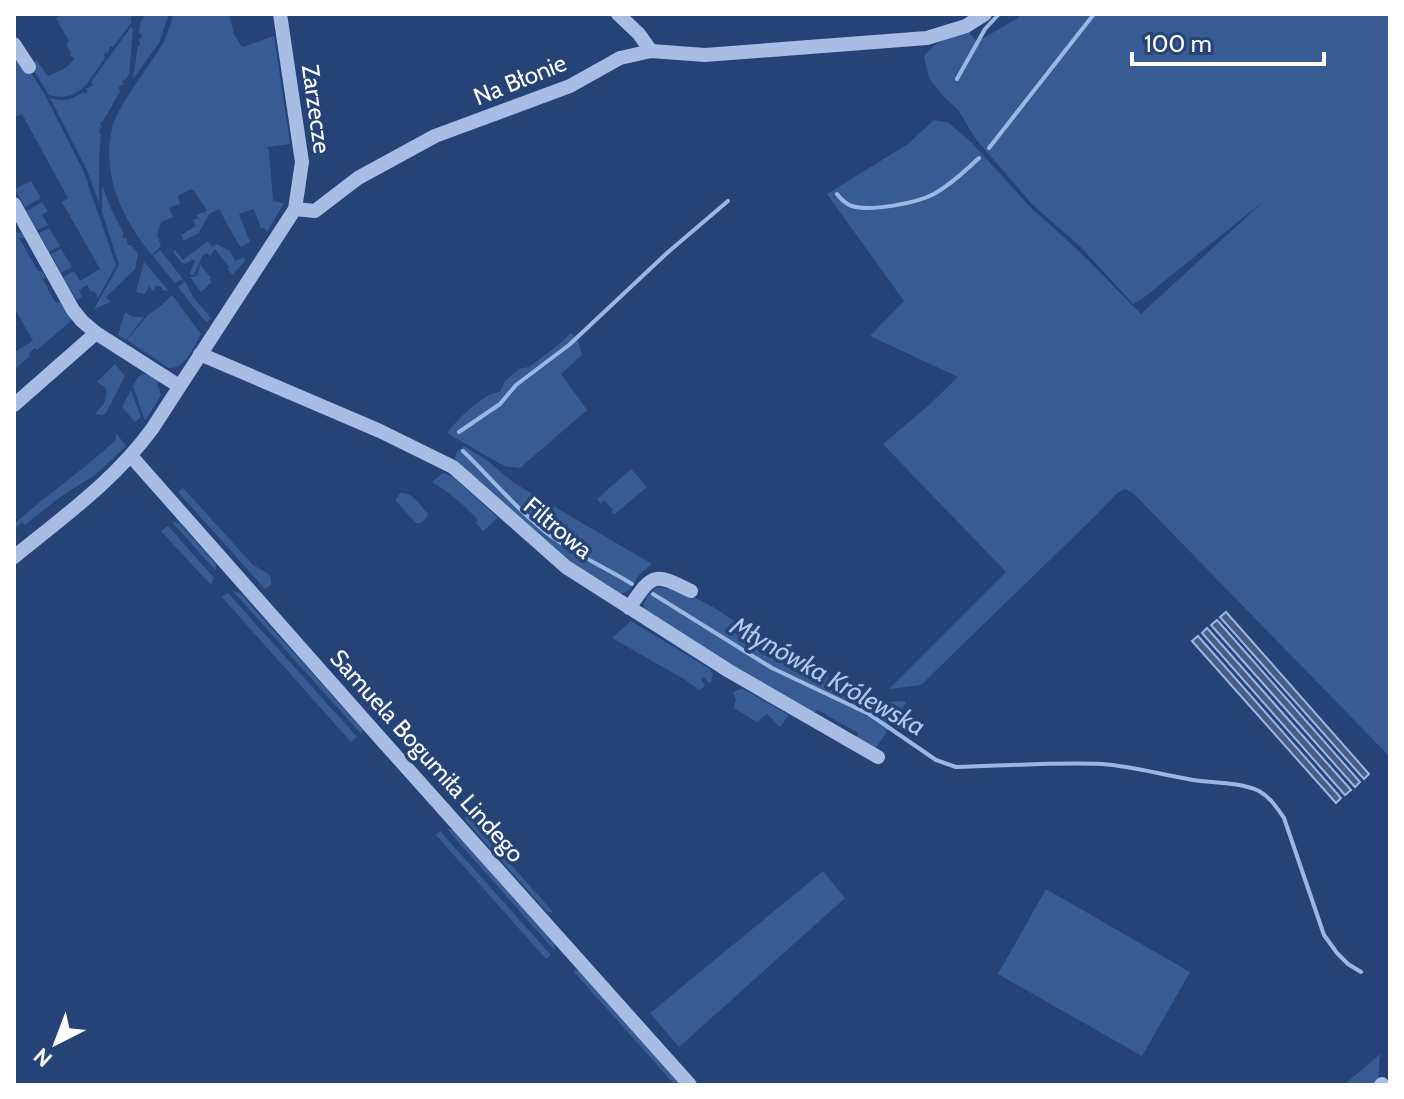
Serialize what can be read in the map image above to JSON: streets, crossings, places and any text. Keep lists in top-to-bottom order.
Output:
{
  "streets": {
    "street": [
      "Na Błonie",
      "Zarzecze",
      "Filtrowa",
      "Samuela Bogumiła Lindego"
    ]
  },
  "crossings": [
    ["Na Błonie", "Zarzecze"]
  ],
  "water": ["Młynówka Królewska"],
  "scale_bar": "100 m",
  "north": "bottom left"
}
